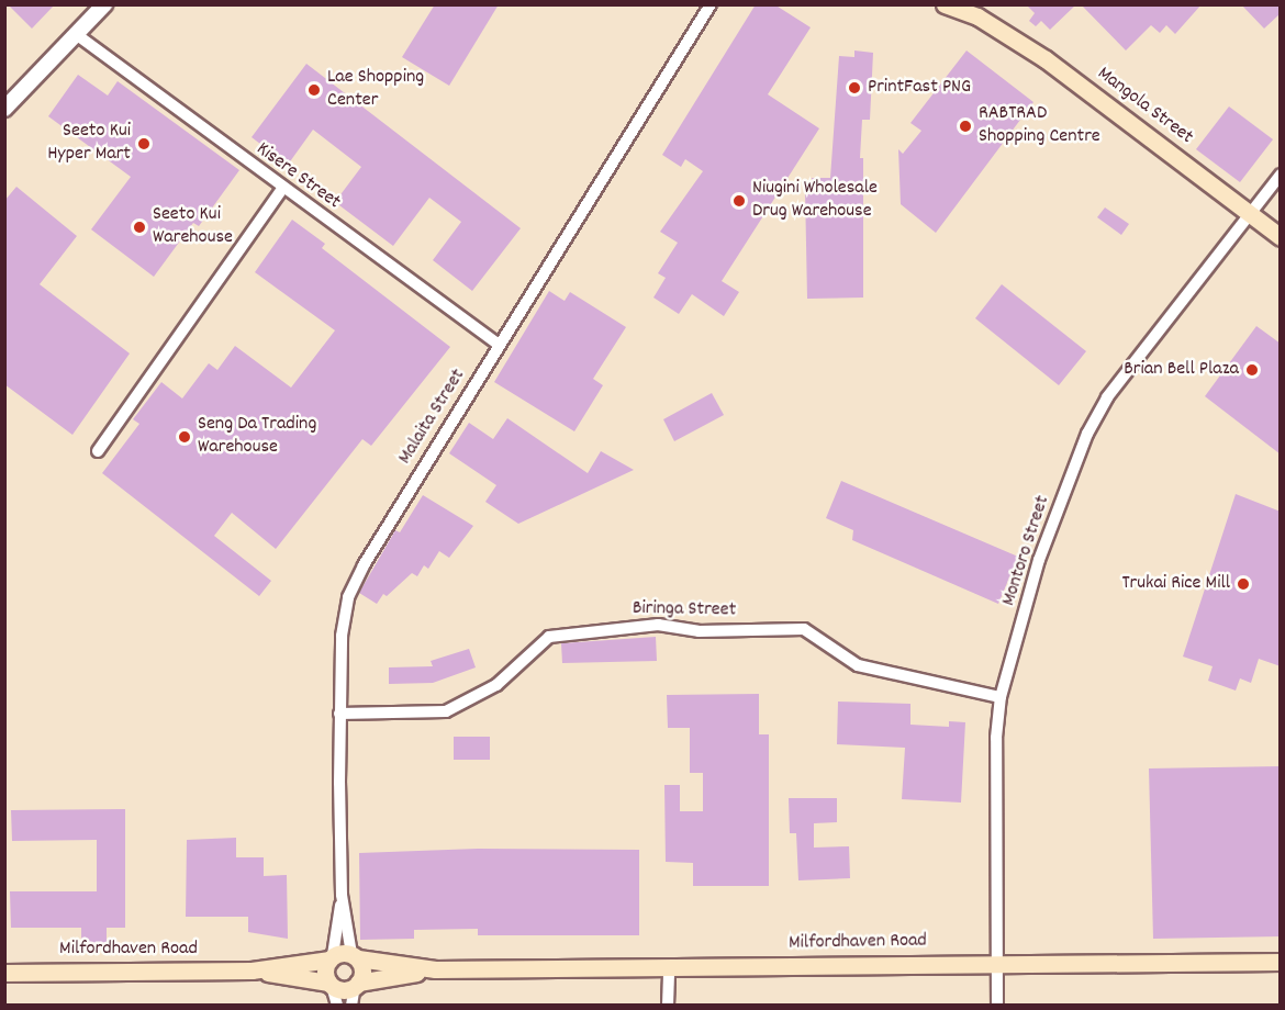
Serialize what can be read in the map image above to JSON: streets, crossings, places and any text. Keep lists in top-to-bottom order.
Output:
{
  "streets": {
    "main road": ["Mangola Street", "Milfordhaven Road"],
    "street": [
      "Kisere Street",
      "Malaita Street",
      "Montoro Street",
      "Biringa Street"
    ]
  },
  "crossings": [
    ["Mangola Street", "Montoro Street"],
    ["Kisere Street", "Malaita Street"],
    ["Malaita Street", "Biringa Street"],
    ["Malaita Street", "Milfordhaven Road"],
    ["Montoro Street", "Biringa Street"],
    ["Montoro Street", "Milfordhaven Road"]
  ],
  "places": [
    "PrintFast PNG",
    "Lae Shopping Center",
    "RABTRAD Shopping Centre",
    "Seeto Kui Hyper Mart",
    "Niugini Wholesale Drug Warehouse",
    "Seeto Kui Warehouse",
    "Brian Bell Plaza",
    "Seng Da Trading Warehouse",
    "Trukai Rice Mill"
  ]
}
